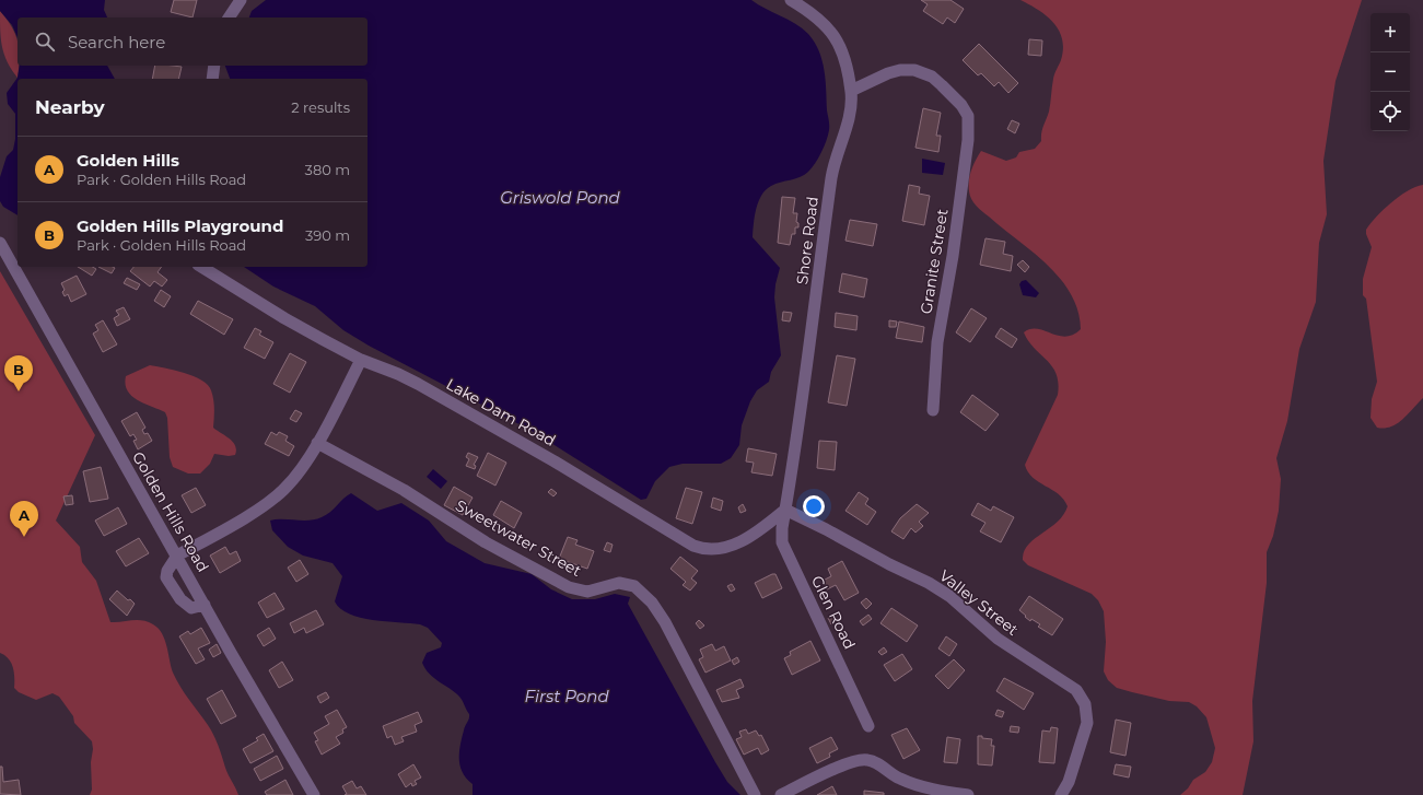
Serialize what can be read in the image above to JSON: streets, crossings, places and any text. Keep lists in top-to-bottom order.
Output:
{
  "streets": {
    "street": [
      "Shore Road",
      "Granite Street",
      "Lake Dam Road",
      "Golden Hills Road",
      "Sweetwater Street",
      "Valley Street",
      "Glen Road"
    ]
  },
  "crossings": [
    ["Shore Road", "Granite Street"],
    ["Shore Road", "Lake Dam Road"],
    ["Shore Road", "Valley Street"],
    ["Shore Road", "Glen Road"],
    ["Lake Dam Road", "Valley Street"],
    ["Lake Dam Road", "Glen Road"],
    ["Valley Street", "Glen Road"]
  ],
  "water": ["Griswold Pond", "First Pond"],
  "page": {
    "map_buttons": ["+", "−"],
    "search": "Search here",
    "heading": ["Nearby", "2 results"],
    "list": [
      {
        "mark": "A",
        "name": "Golden Hills",
        "note": "Park · Golden Hills Road",
        "value": "380 m"
      },
      {
        "mark": "B",
        "name": "Golden Hills Playground",
        "note": "Park · Golden Hills Road",
        "value": "390 m"
      }
    ],
    "pins": ["B", "A"]
  }
}
